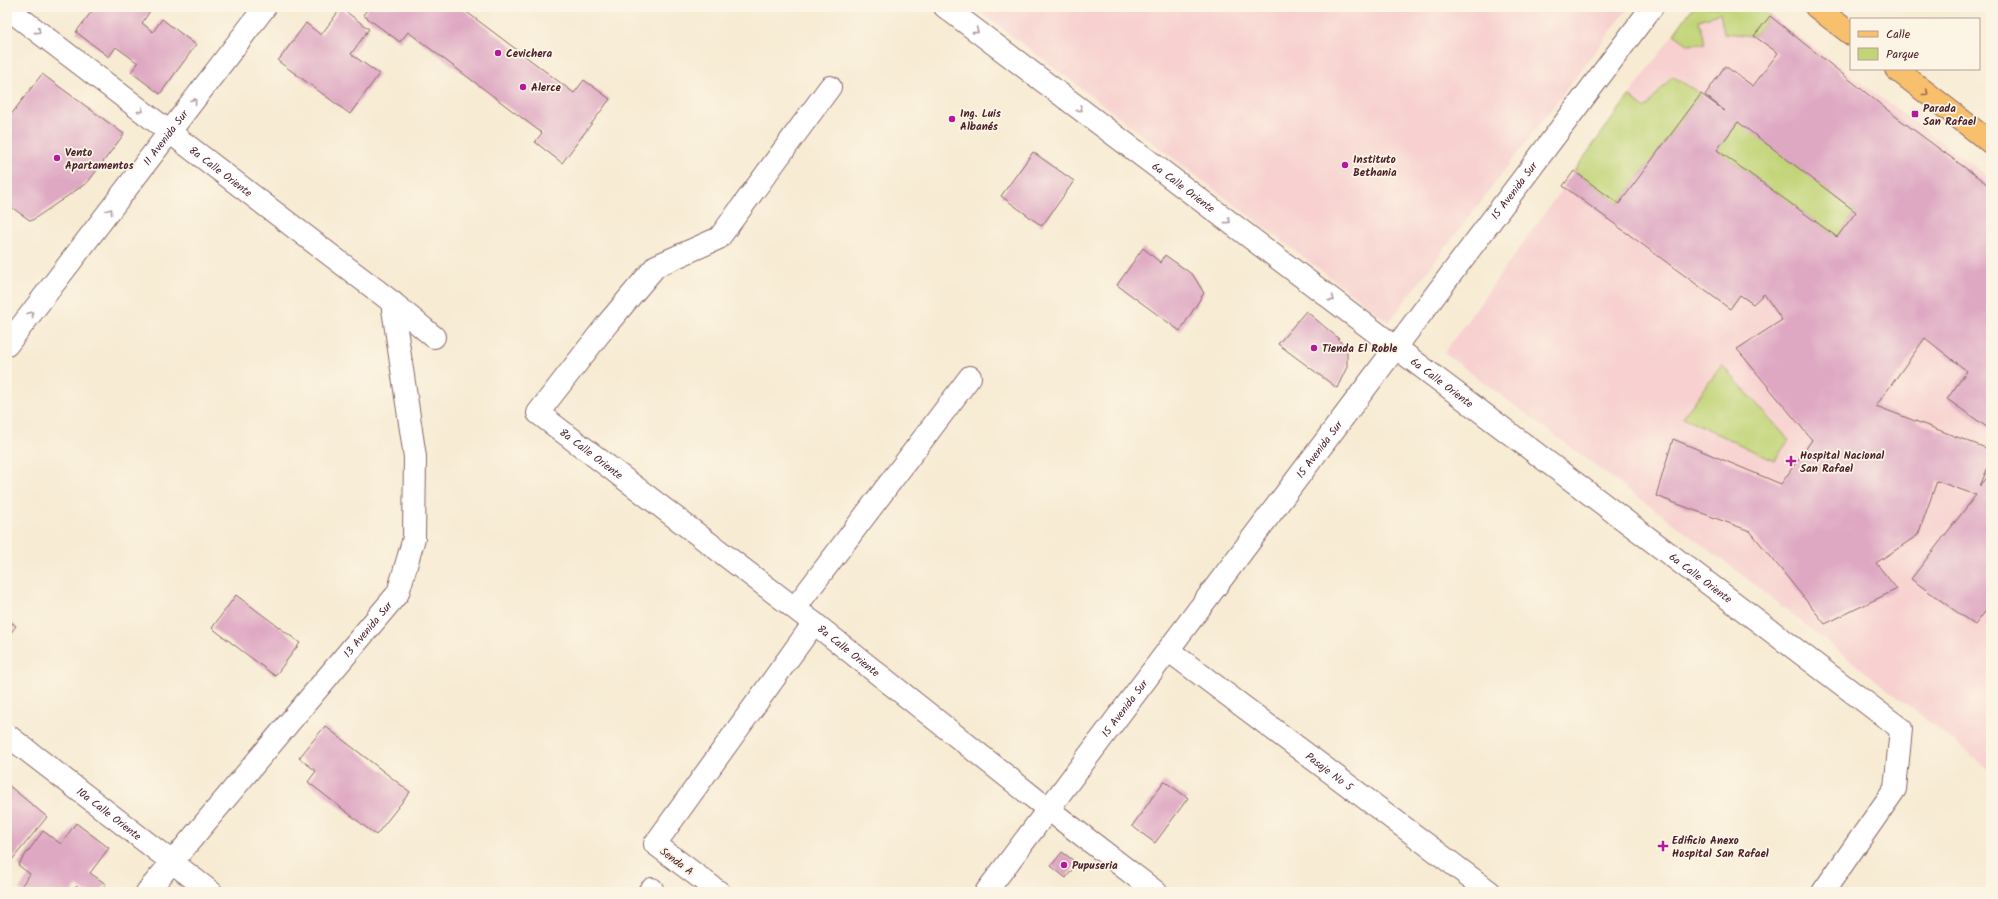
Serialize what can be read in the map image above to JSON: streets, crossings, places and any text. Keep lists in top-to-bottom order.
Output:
{
  "streets": {
    "street": [
      "11 Avenida Sur",
      "8a Calle Oriente",
      "6a Calle Oriente",
      "15 Avenida Sur",
      "13 Avenida Sur",
      "Pasaje No 5",
      "10a Calle Oriente",
      "Senda A"
    ]
  },
  "crossings": [
    ["11 Avenida Sur", "8a Calle Oriente"],
    ["8a Calle Oriente", "15 Avenida Sur"],
    ["8a Calle Oriente", "13 Avenida Sur"],
    ["8a Calle Oriente", "Senda A"],
    ["6a Calle Oriente", "15 Avenida Sur"],
    ["15 Avenida Sur", "Pasaje No 5"],
    ["13 Avenida Sur", "10a Calle Oriente"]
  ],
  "one_way": ["11 Avenida Sur", "6a Calle Oriente"],
  "places": {
    "other": [
      "Cevichera",
      "Alerce",
      "Ing. Luis Albanés",
      "Vento Apartamentos",
      "Instituto Bethania",
      "Tienda El Roble",
      "Pupuseria"
    ],
    "transit": ["Parada San Rafael"],
    "health": ["Hospital Nacional San Rafael", "Edificio Anexo Hospital San Rafael"]
  },
  "legend": ["Calle", "Parque"]
}
